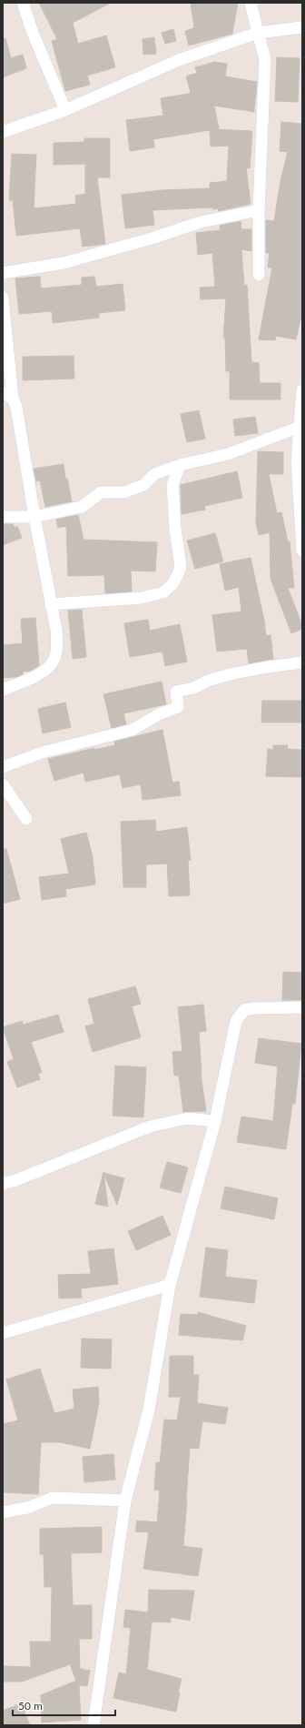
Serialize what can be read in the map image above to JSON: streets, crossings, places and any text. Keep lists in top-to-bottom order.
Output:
{
  "scale_bar": "50 m"
}
